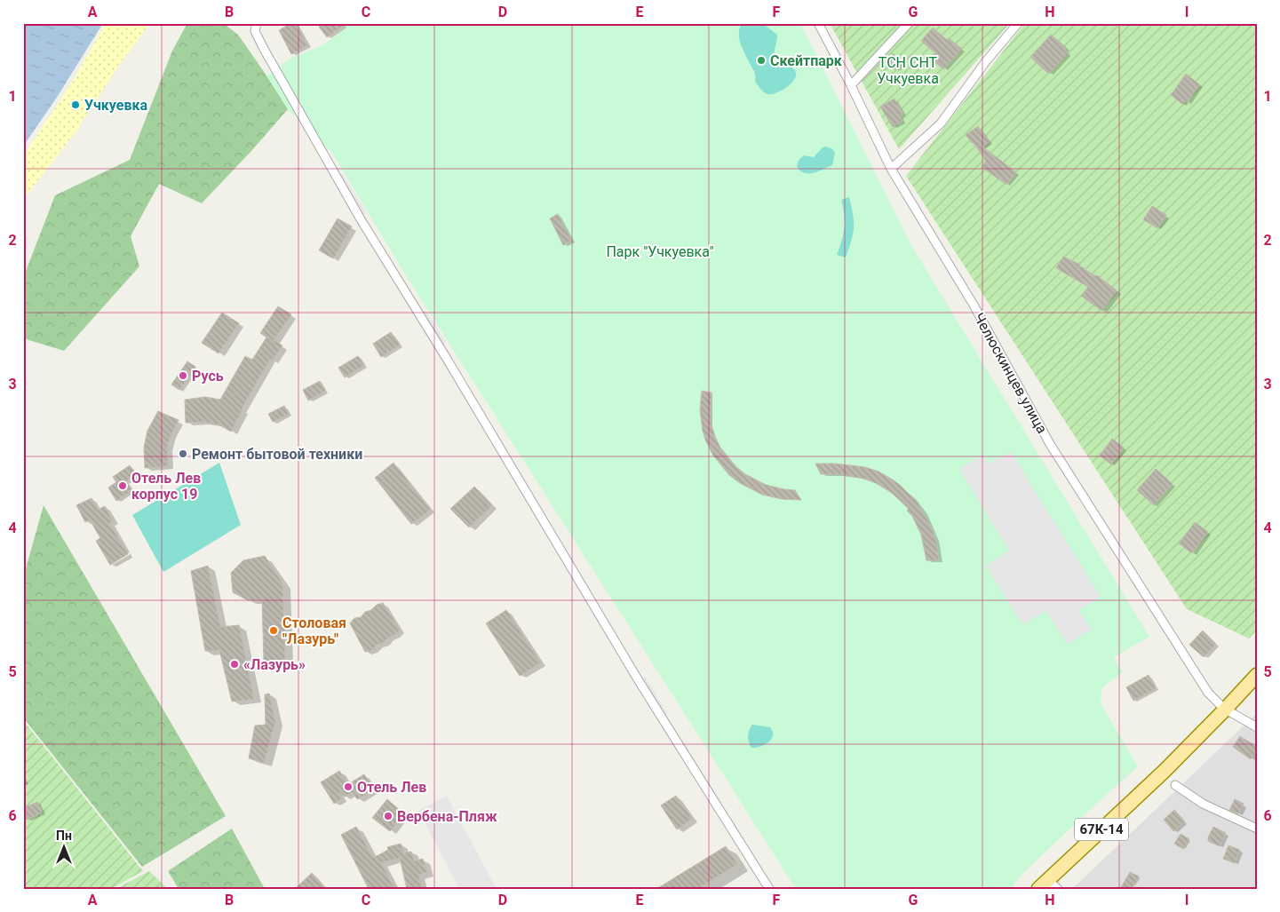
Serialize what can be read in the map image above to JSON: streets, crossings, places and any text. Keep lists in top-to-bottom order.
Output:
{
  "streets": {
    "main road": ["67К-14"],
    "street": ["Челюскинцев улица"]
  },
  "crossings": [
    ["Челюскинцев улица", "67К-14"]
  ],
  "parks": ["ТСН СНТ Учкуевка", "Парк \"Учкуевка\""],
  "places": [
    "Скейтпарк",
    "Учкуевка",
    "Русь",
    "Ремонт бытовой техники",
    "Отель Лев корпус 19",
    "Столовая \"Лазурь\"",
    "«Лазурь»",
    "Отель Лев",
    "Вербена-Пляж"
  ],
  "north": "top",
  "grid": {
    "columns": [
      "A",
      "B",
      "C",
      "D",
      "E",
      "F",
      "G",
      "H",
      "I"
    ],
    "rows": [
      "1",
      "2",
      "3",
      "4",
      "5",
      "6"
    ]
  }
}
